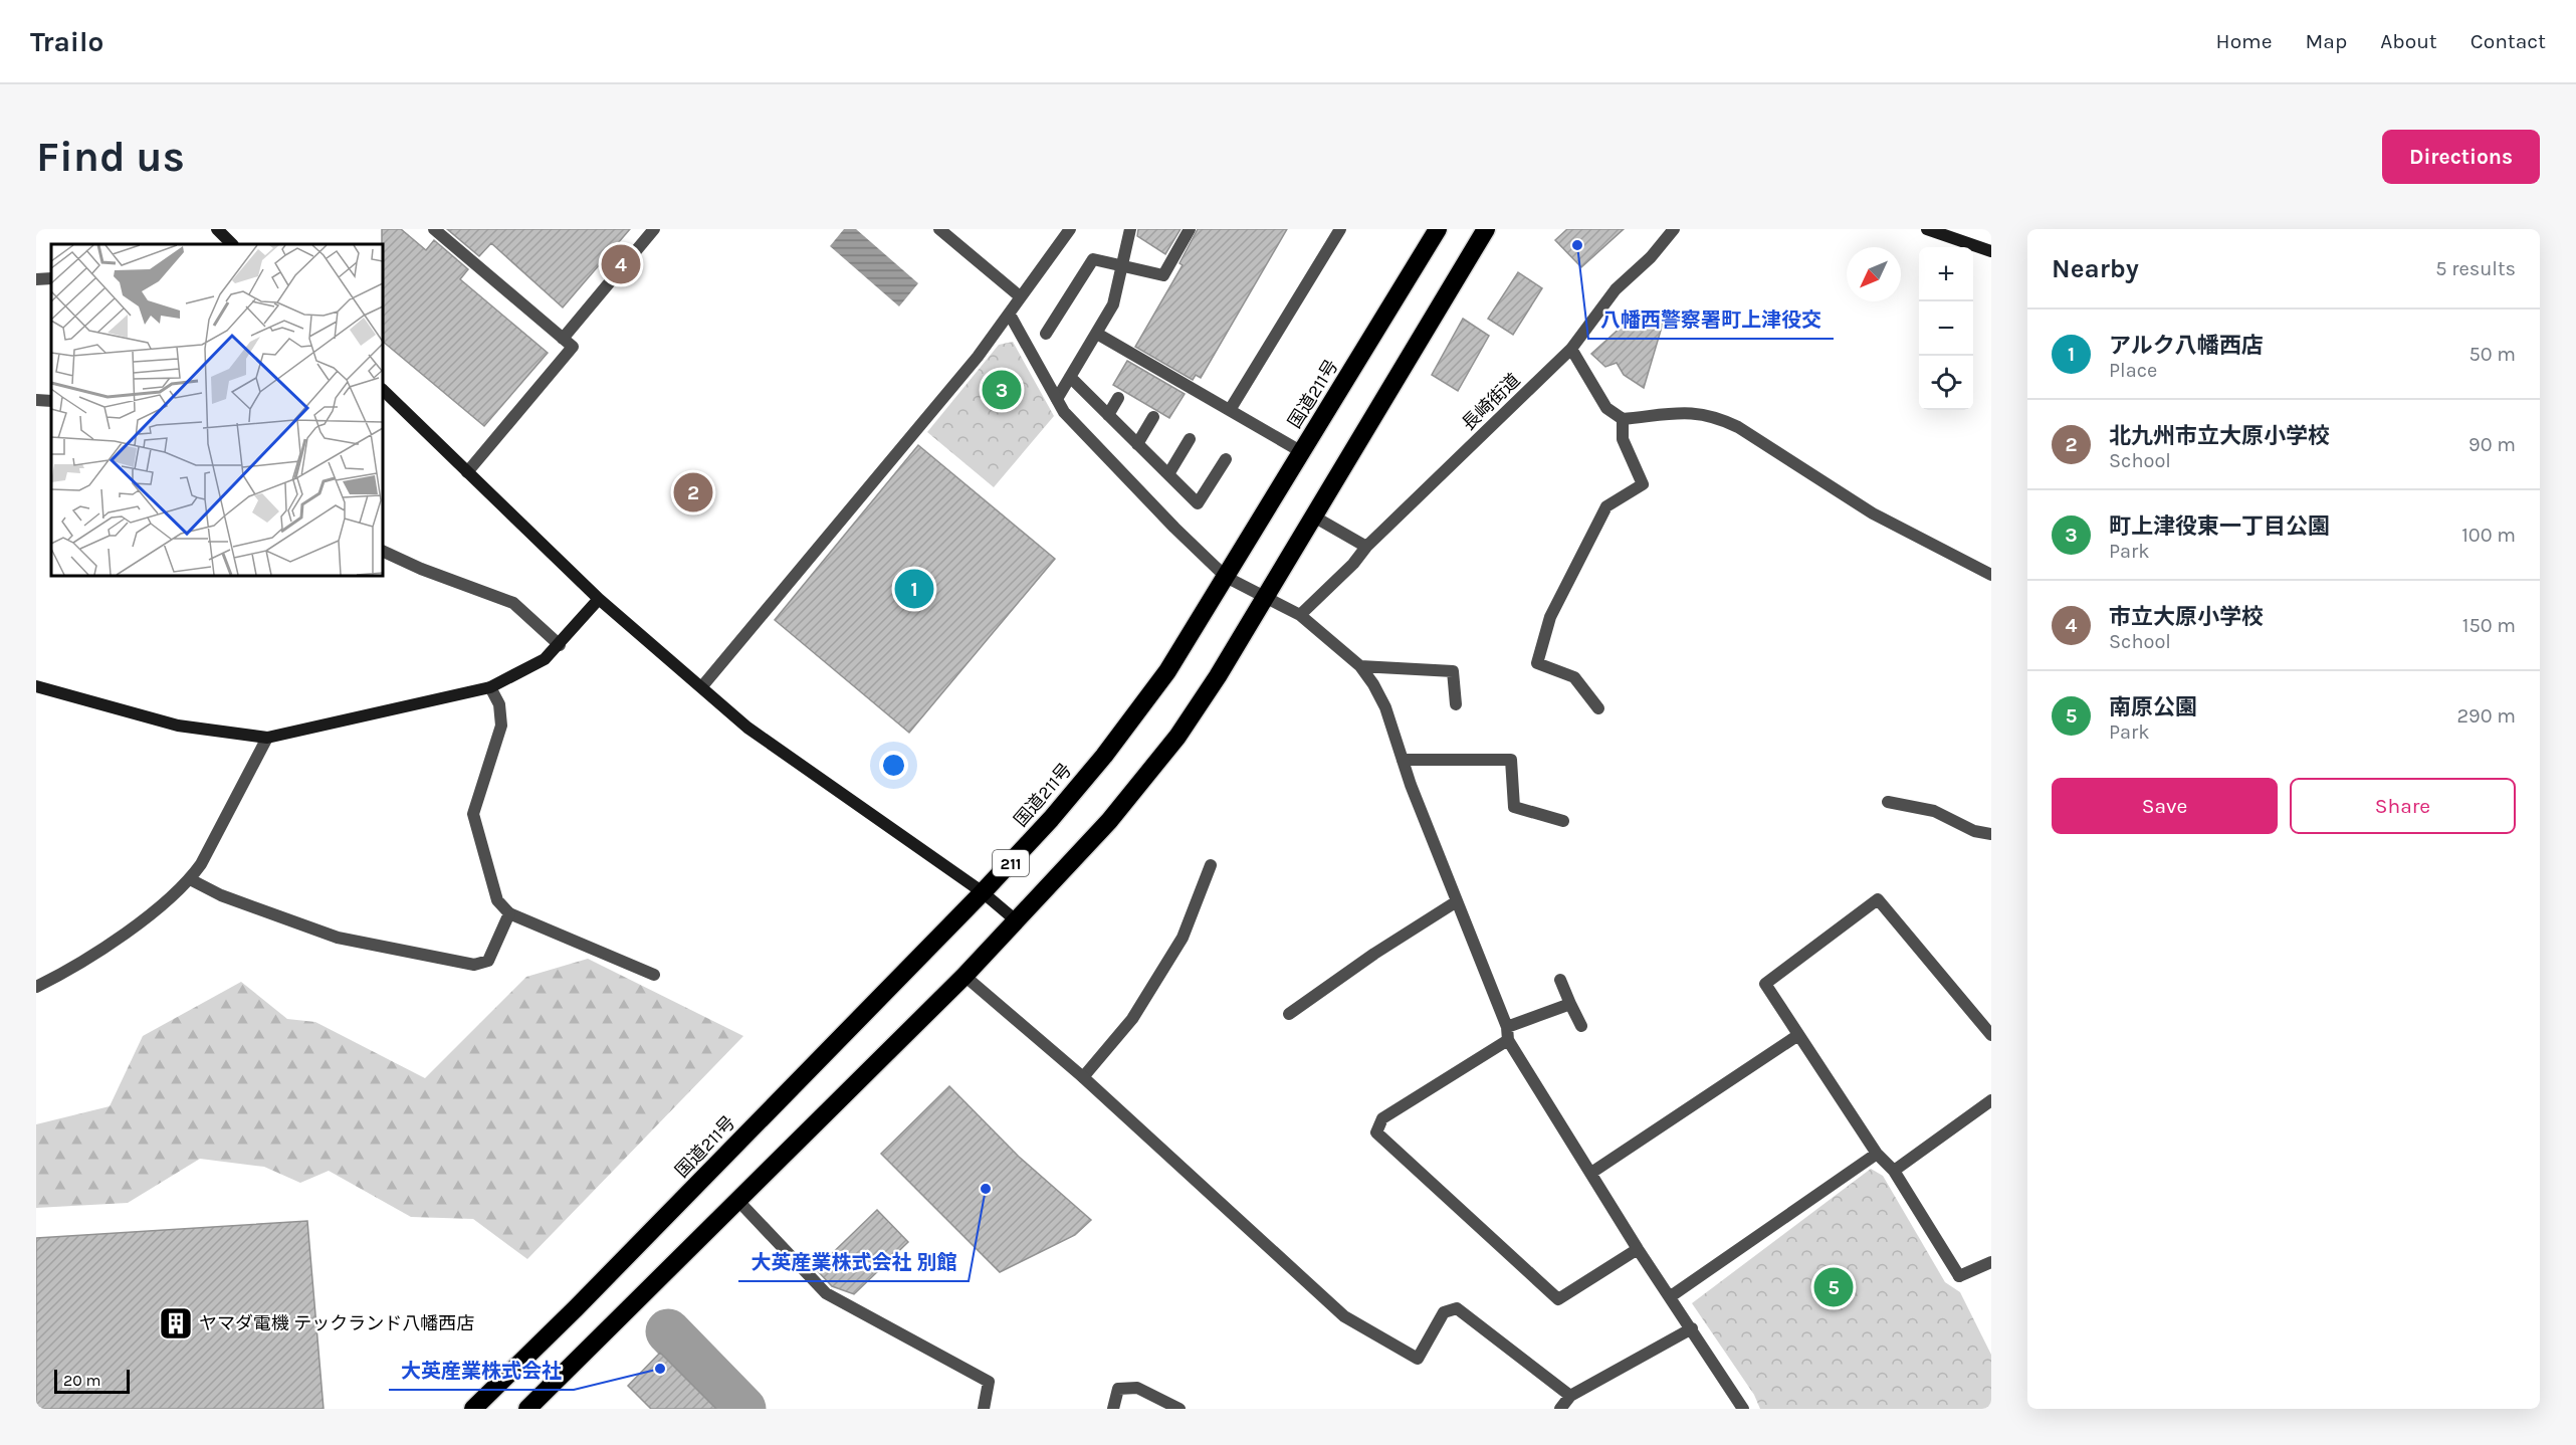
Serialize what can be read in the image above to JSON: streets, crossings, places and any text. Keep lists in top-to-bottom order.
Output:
{
  "streets": {
    "highway": ["国道211号", "211"],
    "street": ["長崎街道"]
  },
  "places": {
    "other": ["八幡西警察署町上津役交", "大英産業株式会社 別館", "大英産業株式会社"],
    "building": ["ヤマダ電機 テックランド八幡西店"]
  },
  "scale_bar": "20 m",
  "north": "bottom left",
  "page": {
    "header": "Trailo",
    "nav": [
      "Home",
      "Map",
      "About",
      "Contact"
    ],
    "buttons": [
      "Directions",
      ["Save", "Share"]
    ],
    "title": "Find us",
    "heading": ["Nearby", "5 results"],
    "pins": [
      "4",
      "3",
      "2",
      "1",
      "5"
    ],
    "map_buttons": ["+", "−"],
    "list": [
      {
        "mark": "1",
        "name": "アルク八幡西店",
        "note": "Place",
        "value": "50 m"
      },
      {
        "mark": "2",
        "name": "北九州市立大原小学校",
        "note": "School",
        "value": "90 m"
      },
      {
        "mark": "3",
        "name": "町上津役東一丁目公園",
        "note": "Park",
        "value": "100 m"
      },
      {
        "mark": "4",
        "name": "市立大原小学校",
        "note": "School",
        "value": "150 m"
      },
      {
        "mark": "5",
        "name": "南原公園",
        "note": "Park",
        "value": "290 m"
      }
    ],
    "scale": "20 m"
  }
}
